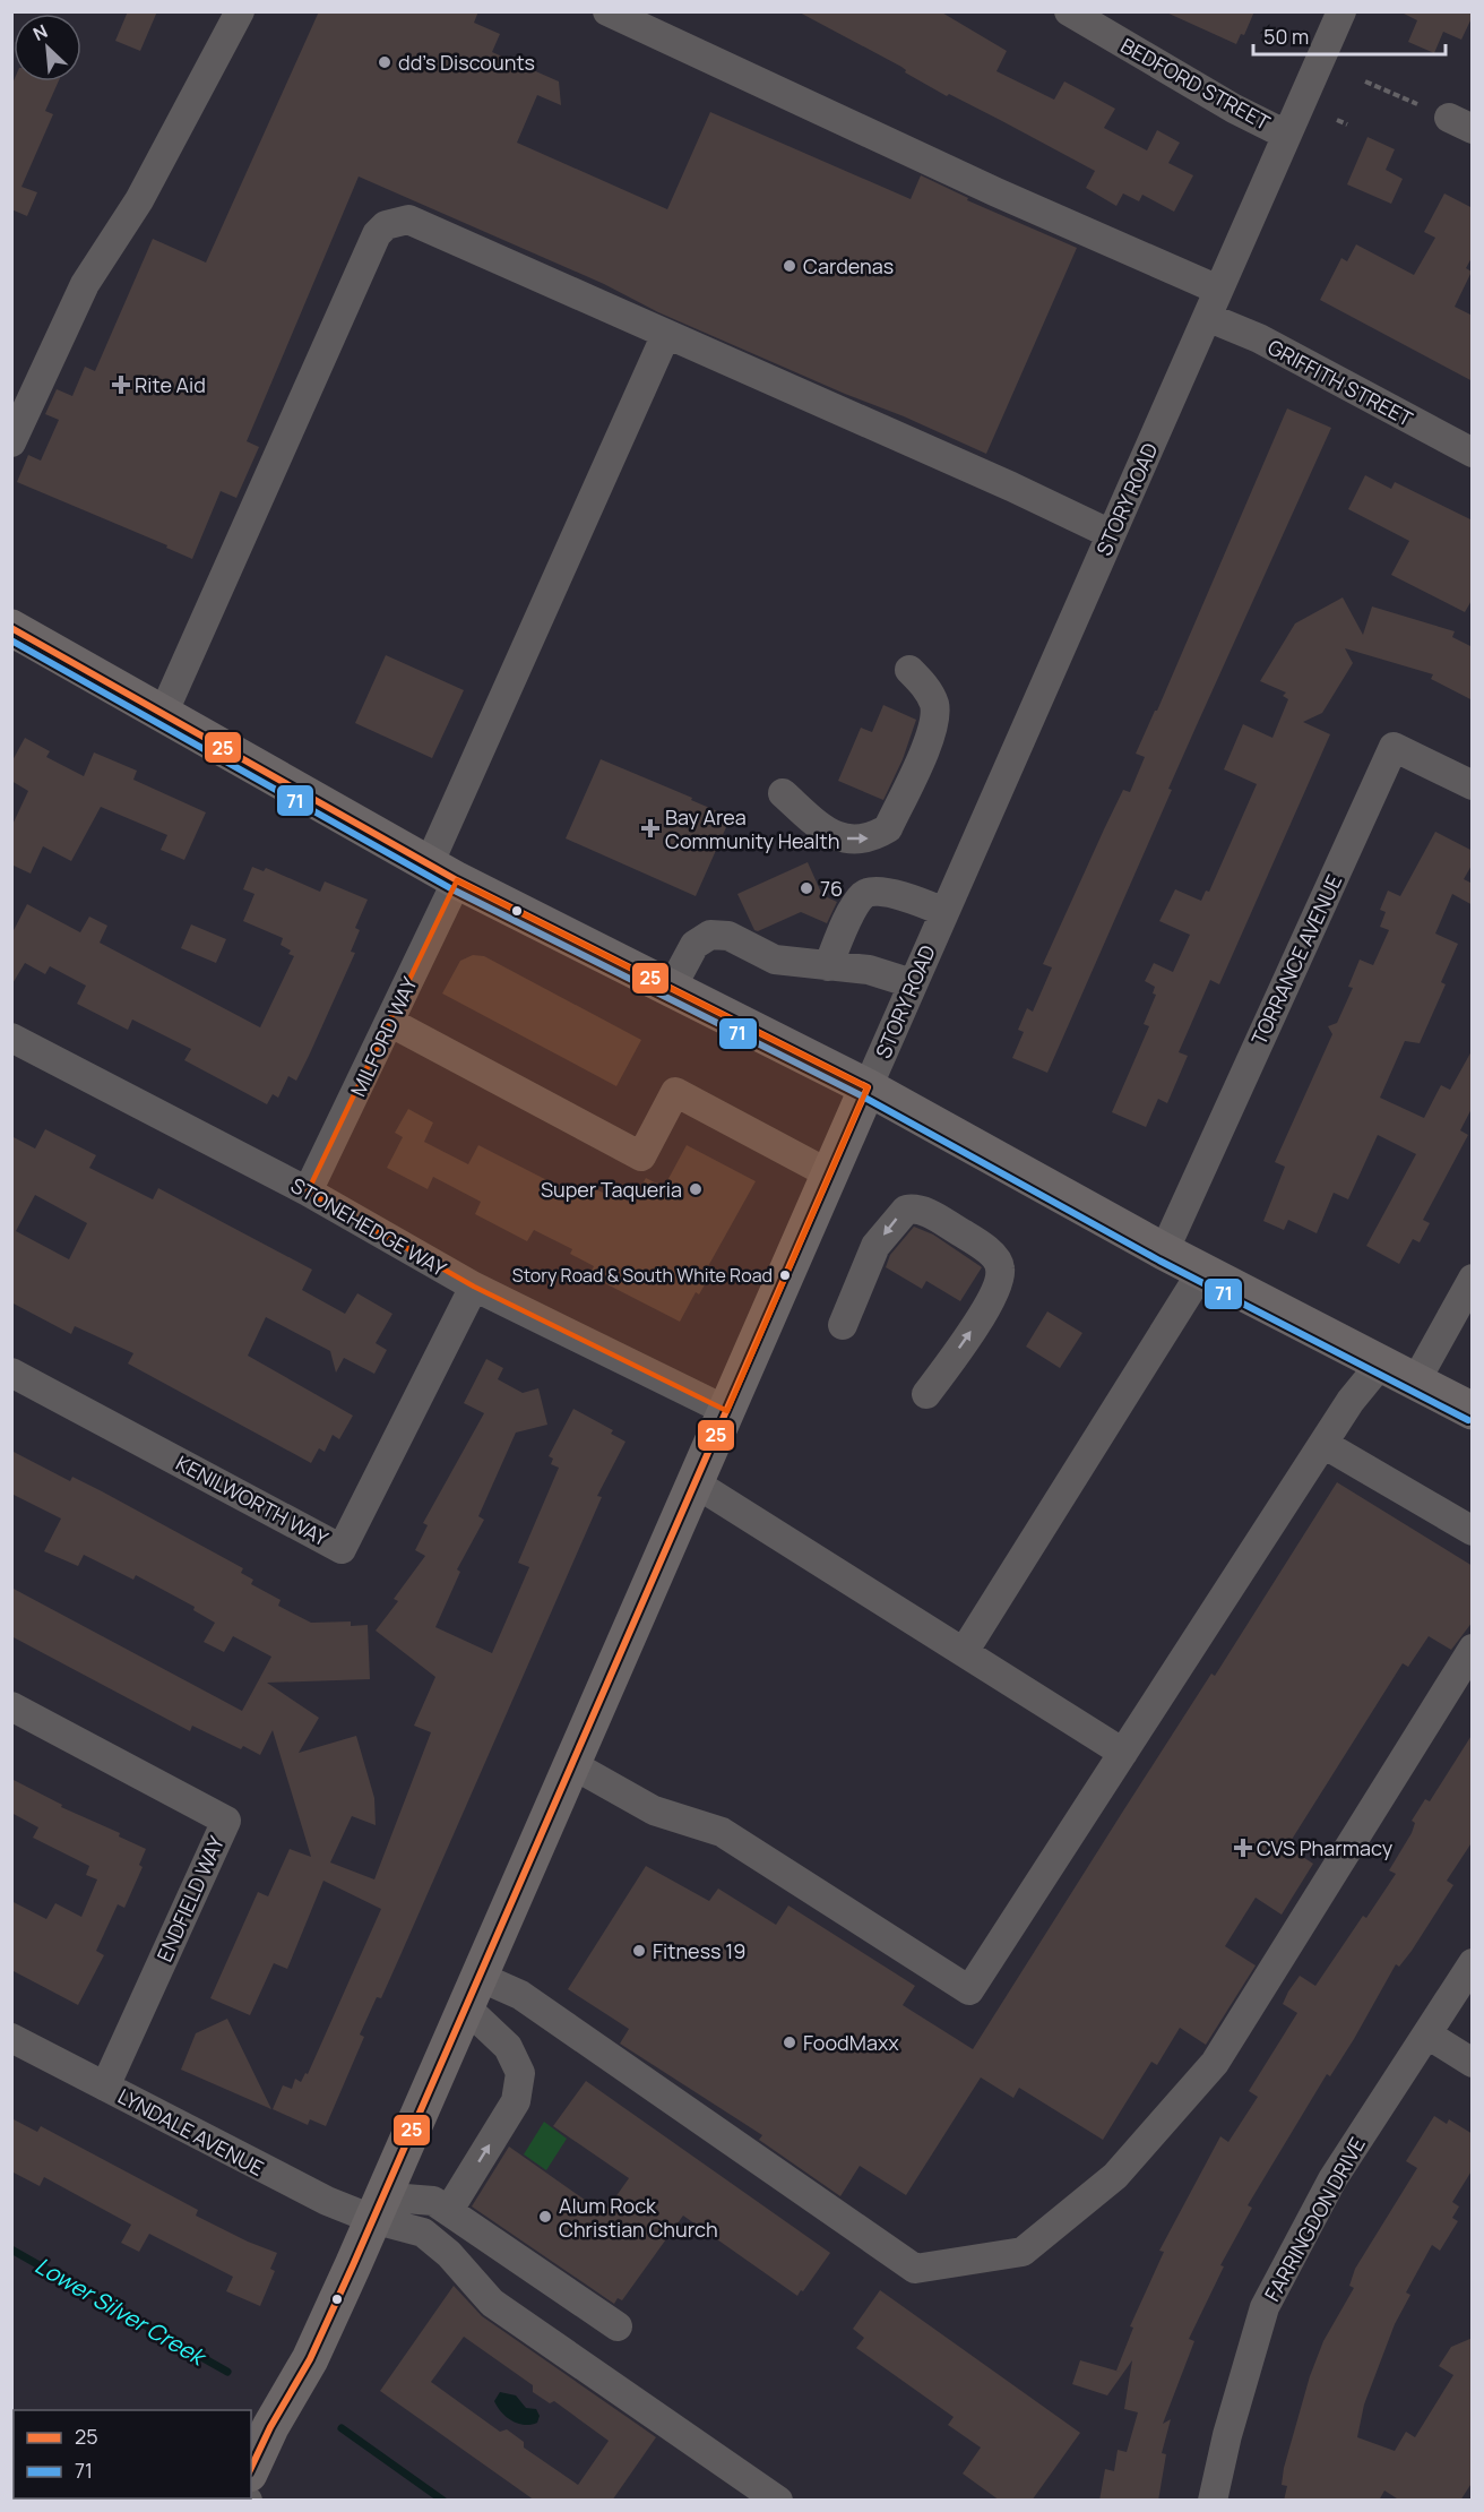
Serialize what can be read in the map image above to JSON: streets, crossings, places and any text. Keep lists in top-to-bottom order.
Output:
{
  "streets": {
    "main road": ["STORY ROAD"],
    "street": [
      "BEDFORD STREET",
      "GRIFFITH STREET",
      "TORRANCE AVENUE",
      "MILFORD WAY",
      "STONEHEDGE WAY",
      "KENILWORTH WAY",
      "ENDFIELD WAY",
      "LYNDALE AVENUE",
      "FARRINGDON DRIVE"
    ]
  },
  "crossings": [
    ["BEDFORD STREET", "STORY ROAD"],
    ["GRIFFITH STREET", "STORY ROAD"],
    ["STORY ROAD", "STONEHEDGE WAY"],
    ["STORY ROAD", "LYNDALE AVENUE"],
    ["MILFORD WAY", "STONEHEDGE WAY"],
    ["STONEHEDGE WAY", "KENILWORTH WAY"],
    ["ENDFIELD WAY", "LYNDALE AVENUE"]
  ],
  "water": ["Lower Silver Creek"],
  "places": {
    "other": [
      "dd’s Discounts",
      "Cardenas",
      "76",
      "Super Taqueria",
      "Story Road & South White Road",
      "Fitness 19",
      "FoodMaxx",
      "Alum Rock Christian Church"
    ],
    "health": ["Rite Aid", "Bay Area Community Health", "CVS Pharmacy"]
  },
  "lines": ["transit line 25", "transit line 71"],
  "legend": ["25", "71"],
  "scale_bar": "50 m",
  "north": "top left"
}
